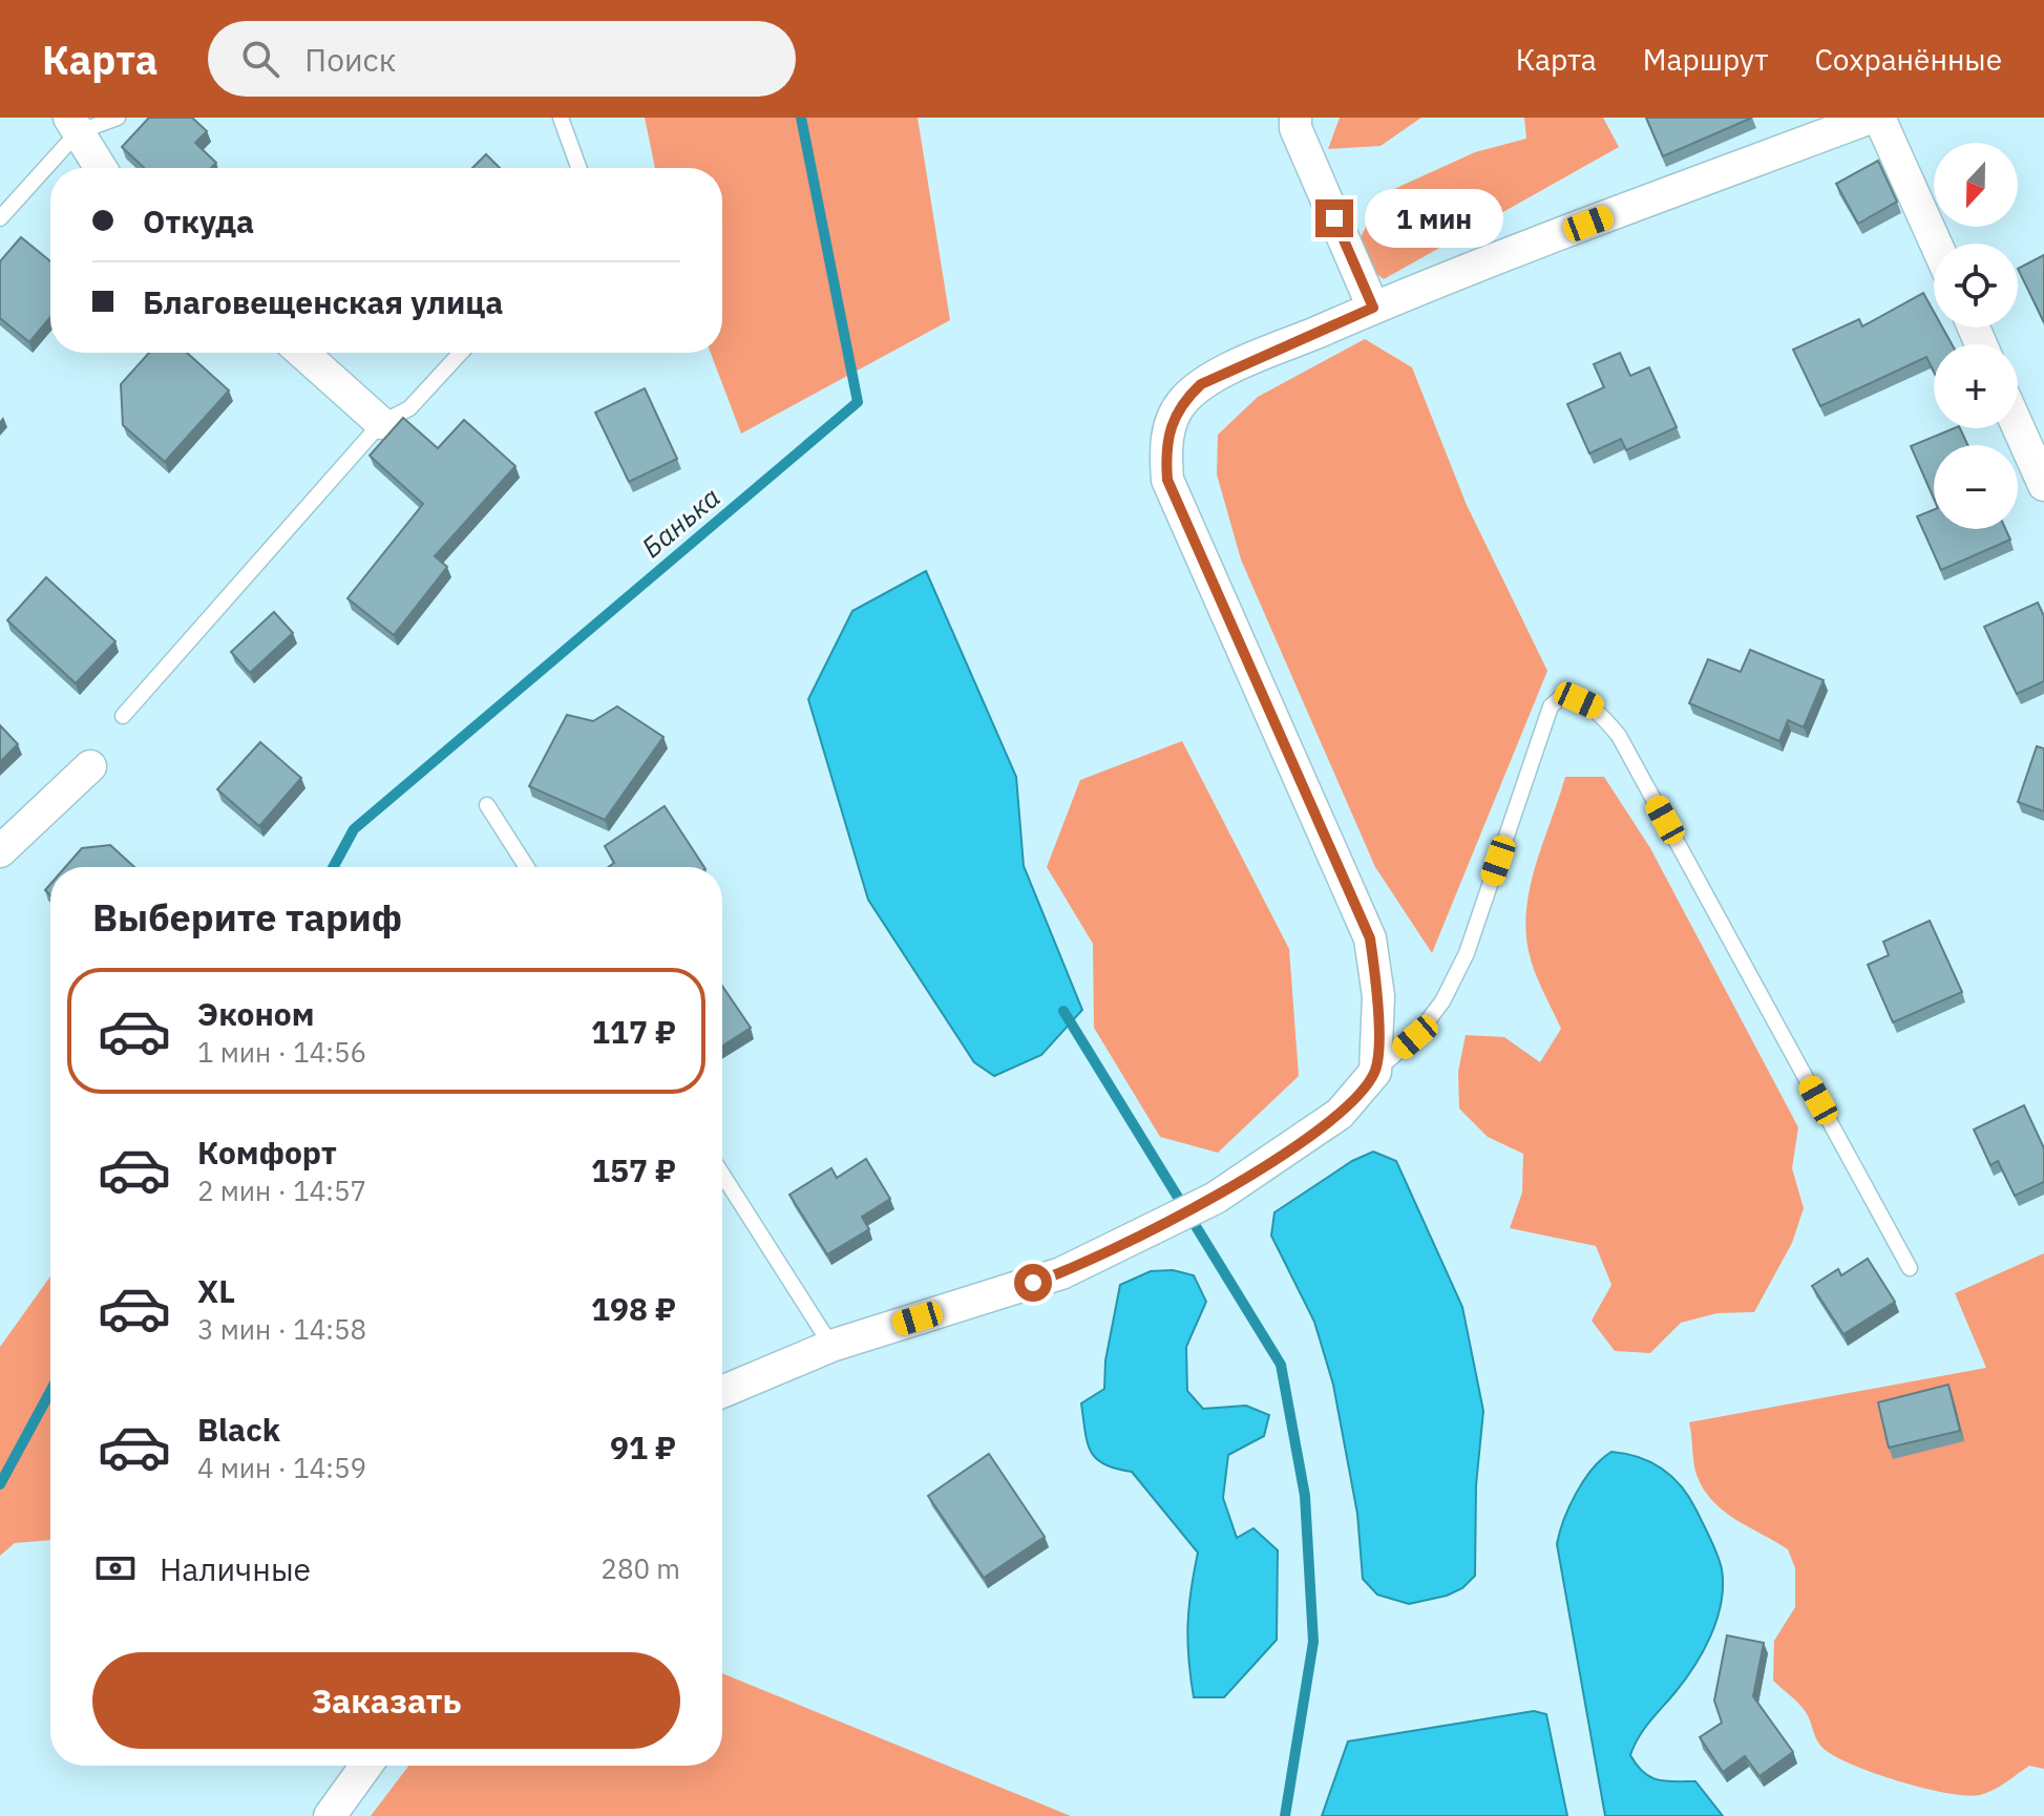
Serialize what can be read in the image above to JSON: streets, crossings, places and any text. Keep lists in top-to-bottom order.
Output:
{
  "water": ["Банька"],
  "north": "bottom",
  "page": {
    "header": "Карта",
    "search": "Поиск",
    "nav": ["Карта", "Маршрут", "Сохранённые"],
    "map_buttons": ["+", "−"],
    "banner": ["Откуда", "Благовещенская улица"],
    "bubble": "1 мин",
    "heading": "Выберите тариф",
    "list": [
      {
        "name": "Эконом",
        "note": "1 мин · 14:56",
        "value": "117 ₽"
      },
      {
        "name": "Комфорт",
        "note": "2 мин · 14:57",
        "value": "157 ₽"
      },
      {
        "name": "XL",
        "note": "3 мин · 14:58",
        "value": "198 ₽"
      },
      {
        "name": "Black",
        "note": "4 мин · 14:59",
        "value": "91 ₽"
      }
    ],
    "pay": ["Наличные", "280 m"],
    "buttons": "Заказать"
  }
}
